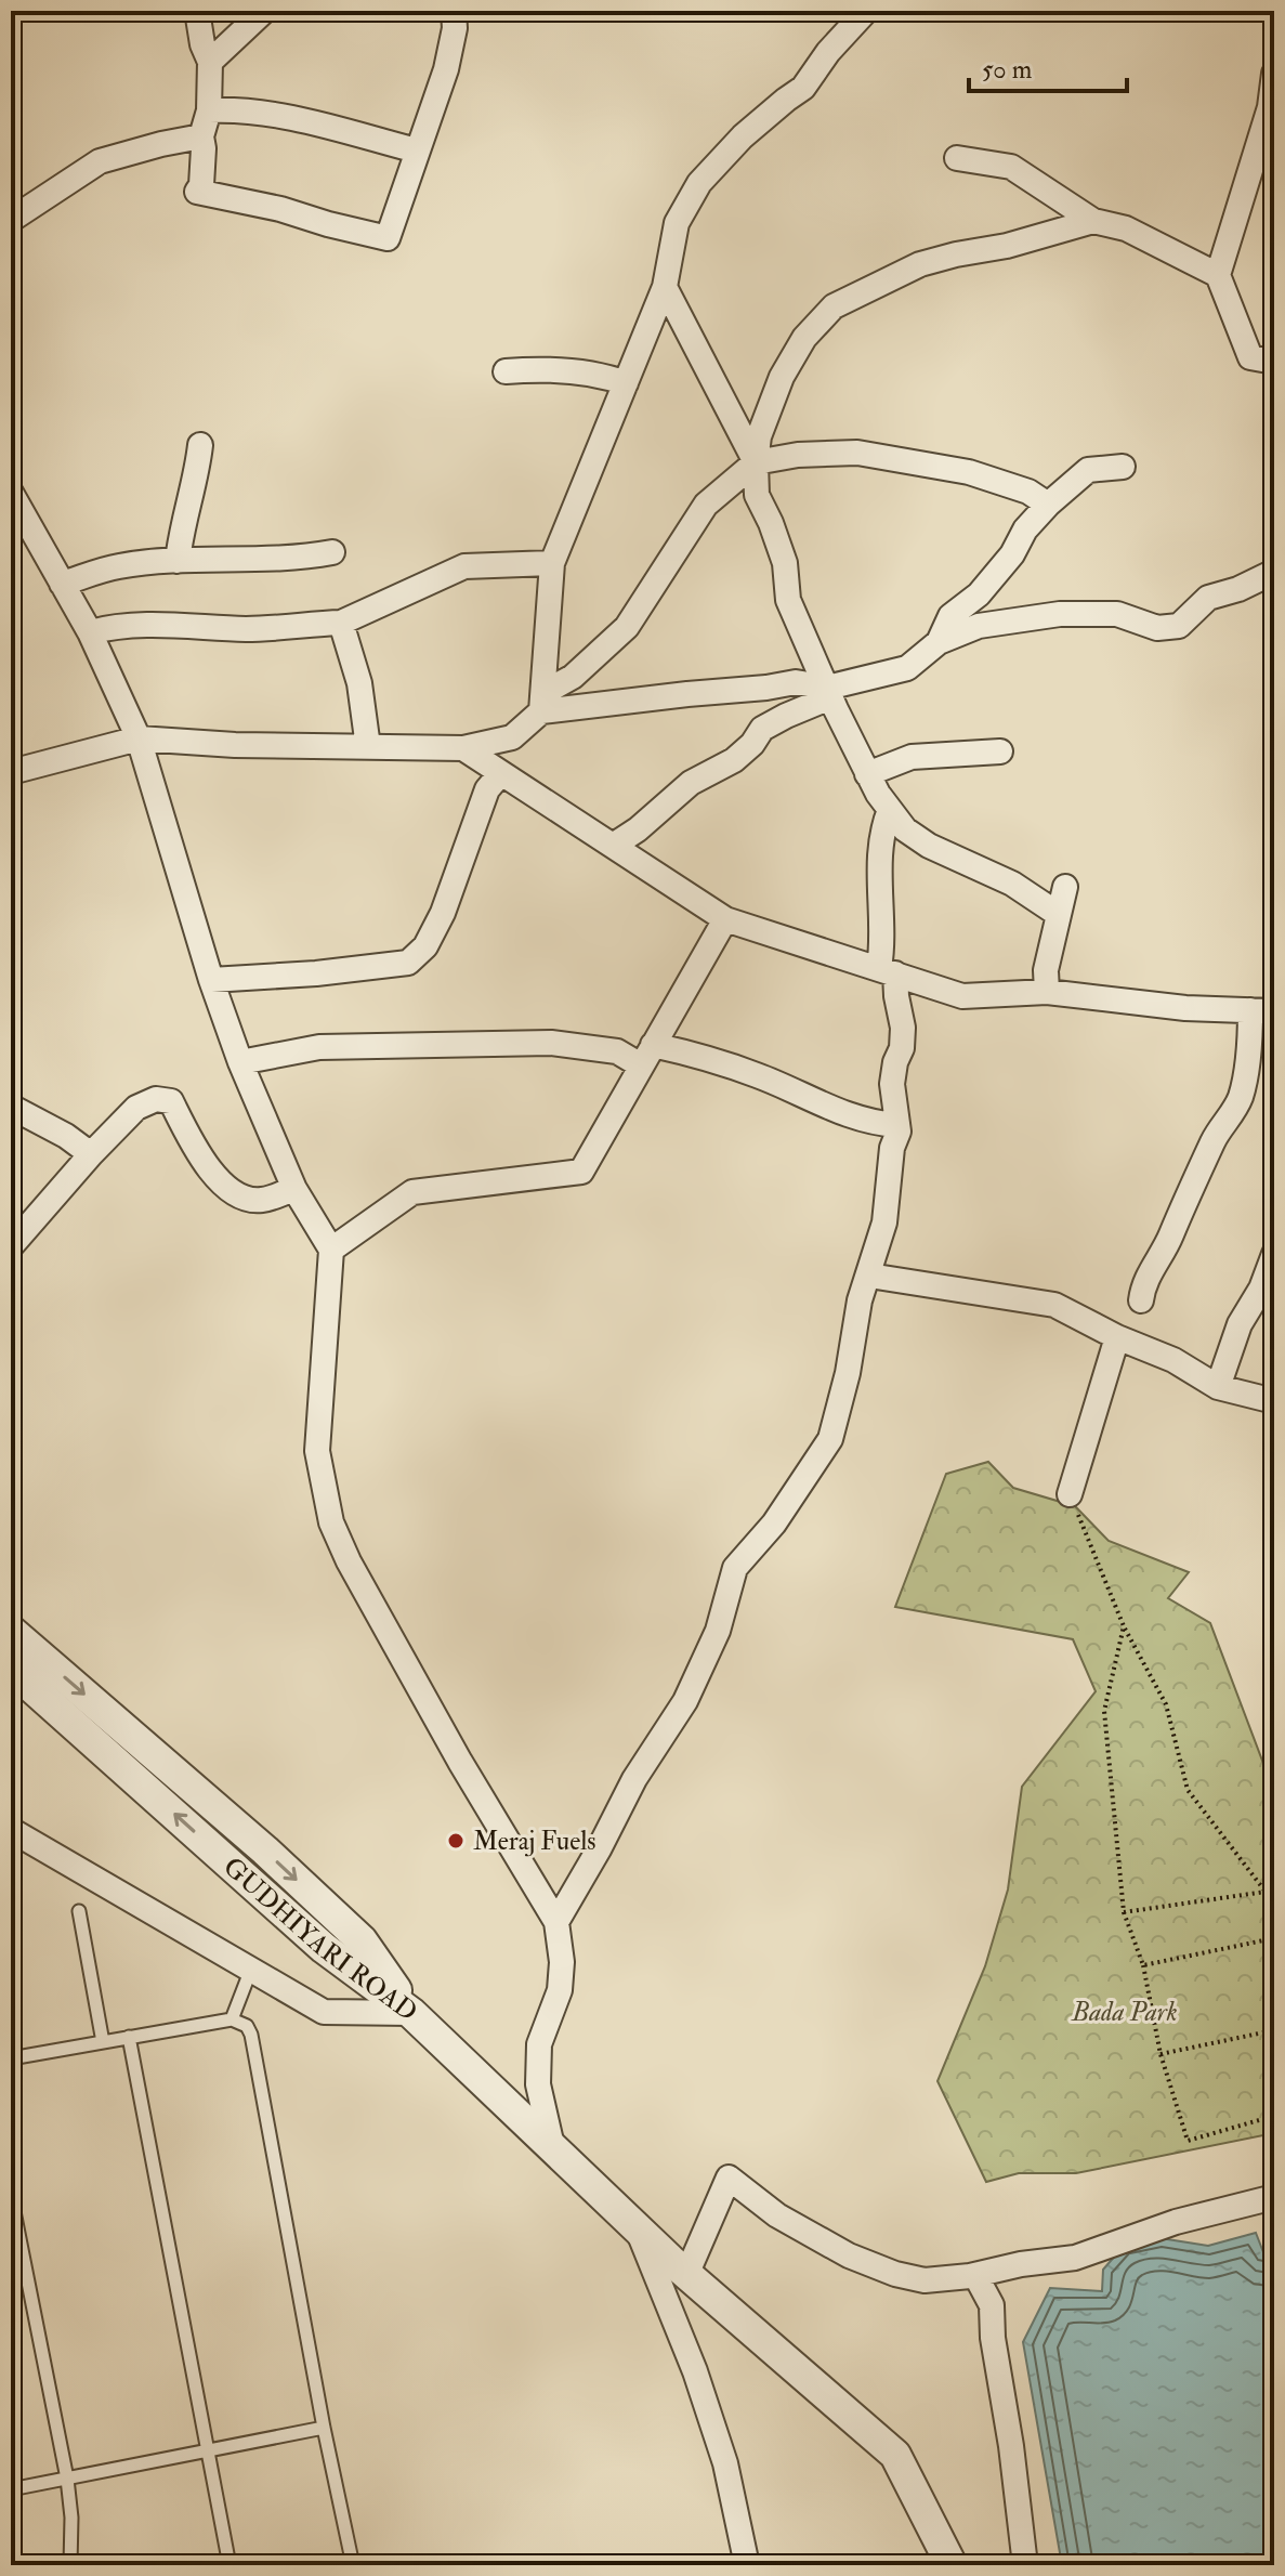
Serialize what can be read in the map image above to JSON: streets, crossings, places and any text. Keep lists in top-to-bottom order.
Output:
{
  "streets": {
    "street": ["GUDHIYARI ROAD"]
  },
  "parks": ["Bada Park"],
  "places": ["Meraj Fuels"],
  "scale_bar": "50 m"
}
